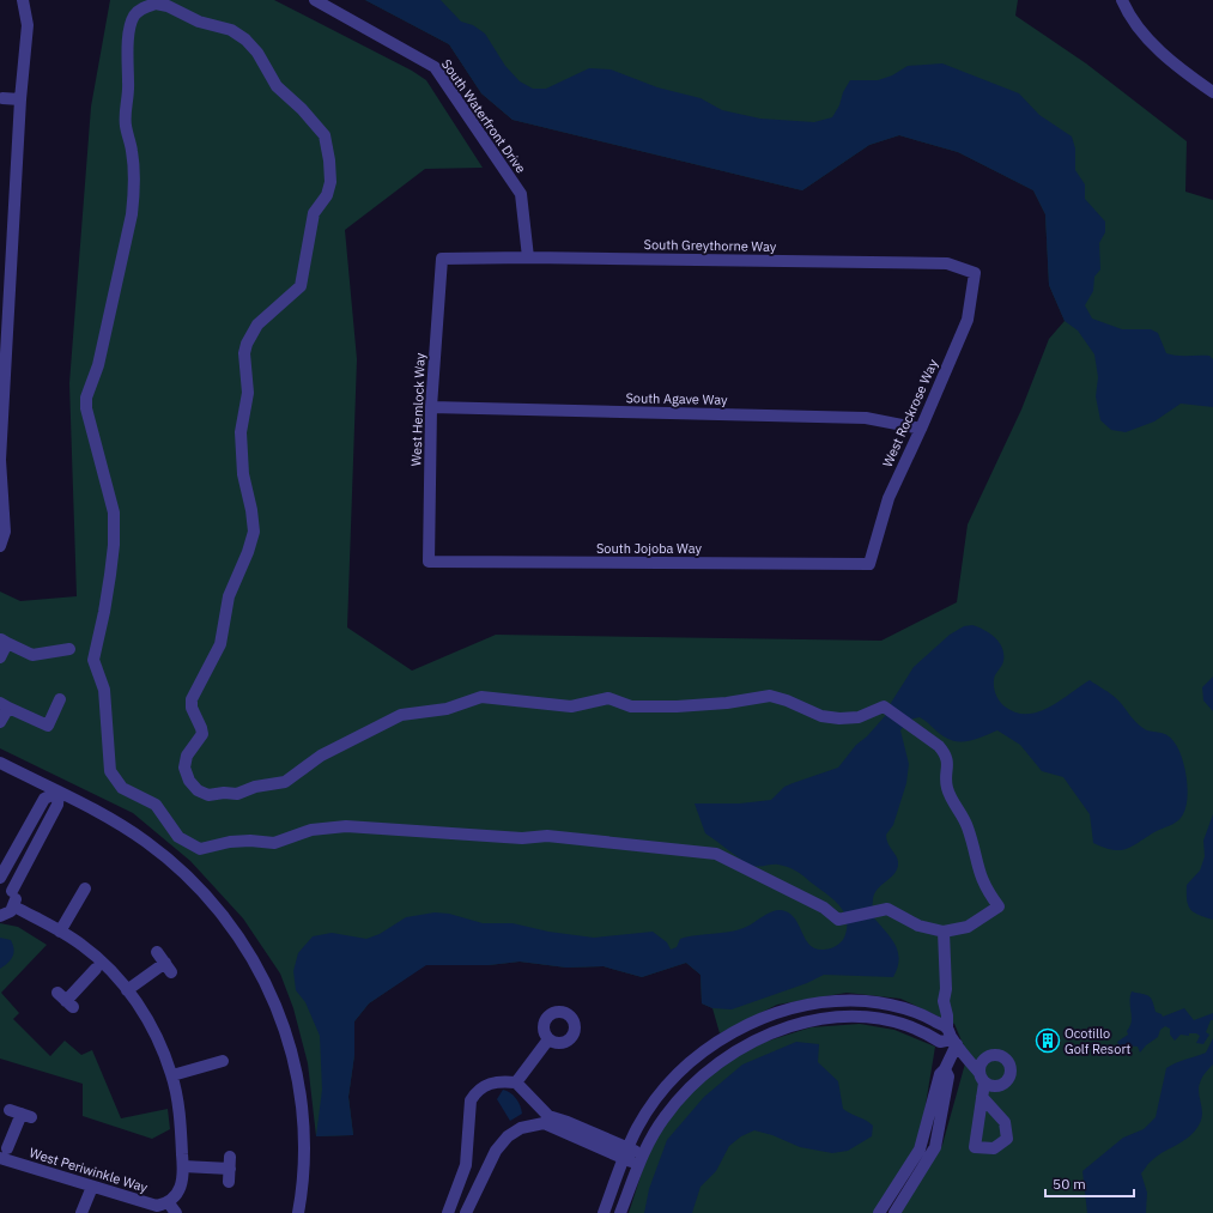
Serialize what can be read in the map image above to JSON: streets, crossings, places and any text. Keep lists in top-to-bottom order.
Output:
{
  "streets": {
    "street": [
      "South Waterfront Drive",
      "South Greythorne Way",
      "South Agave Way",
      "West Hemlock Way",
      "West Rockrose Way",
      "South Jojoba Way",
      "West Periwinkle Way"
    ]
  },
  "crossings": [
    ["South Waterfront Drive", "South Greythorne Way"],
    ["South Greythorne Way", "West Hemlock Way"],
    ["South Greythorne Way", "West Rockrose Way"],
    ["South Agave Way", "West Hemlock Way"],
    ["South Agave Way", "West Rockrose Way"],
    ["West Hemlock Way", "South Jojoba Way"],
    ["West Rockrose Way", "South Jojoba Way"]
  ],
  "places": {
    "building": ["Ocotillo Golf Resort"]
  },
  "scale_bar": "50 m"
}
